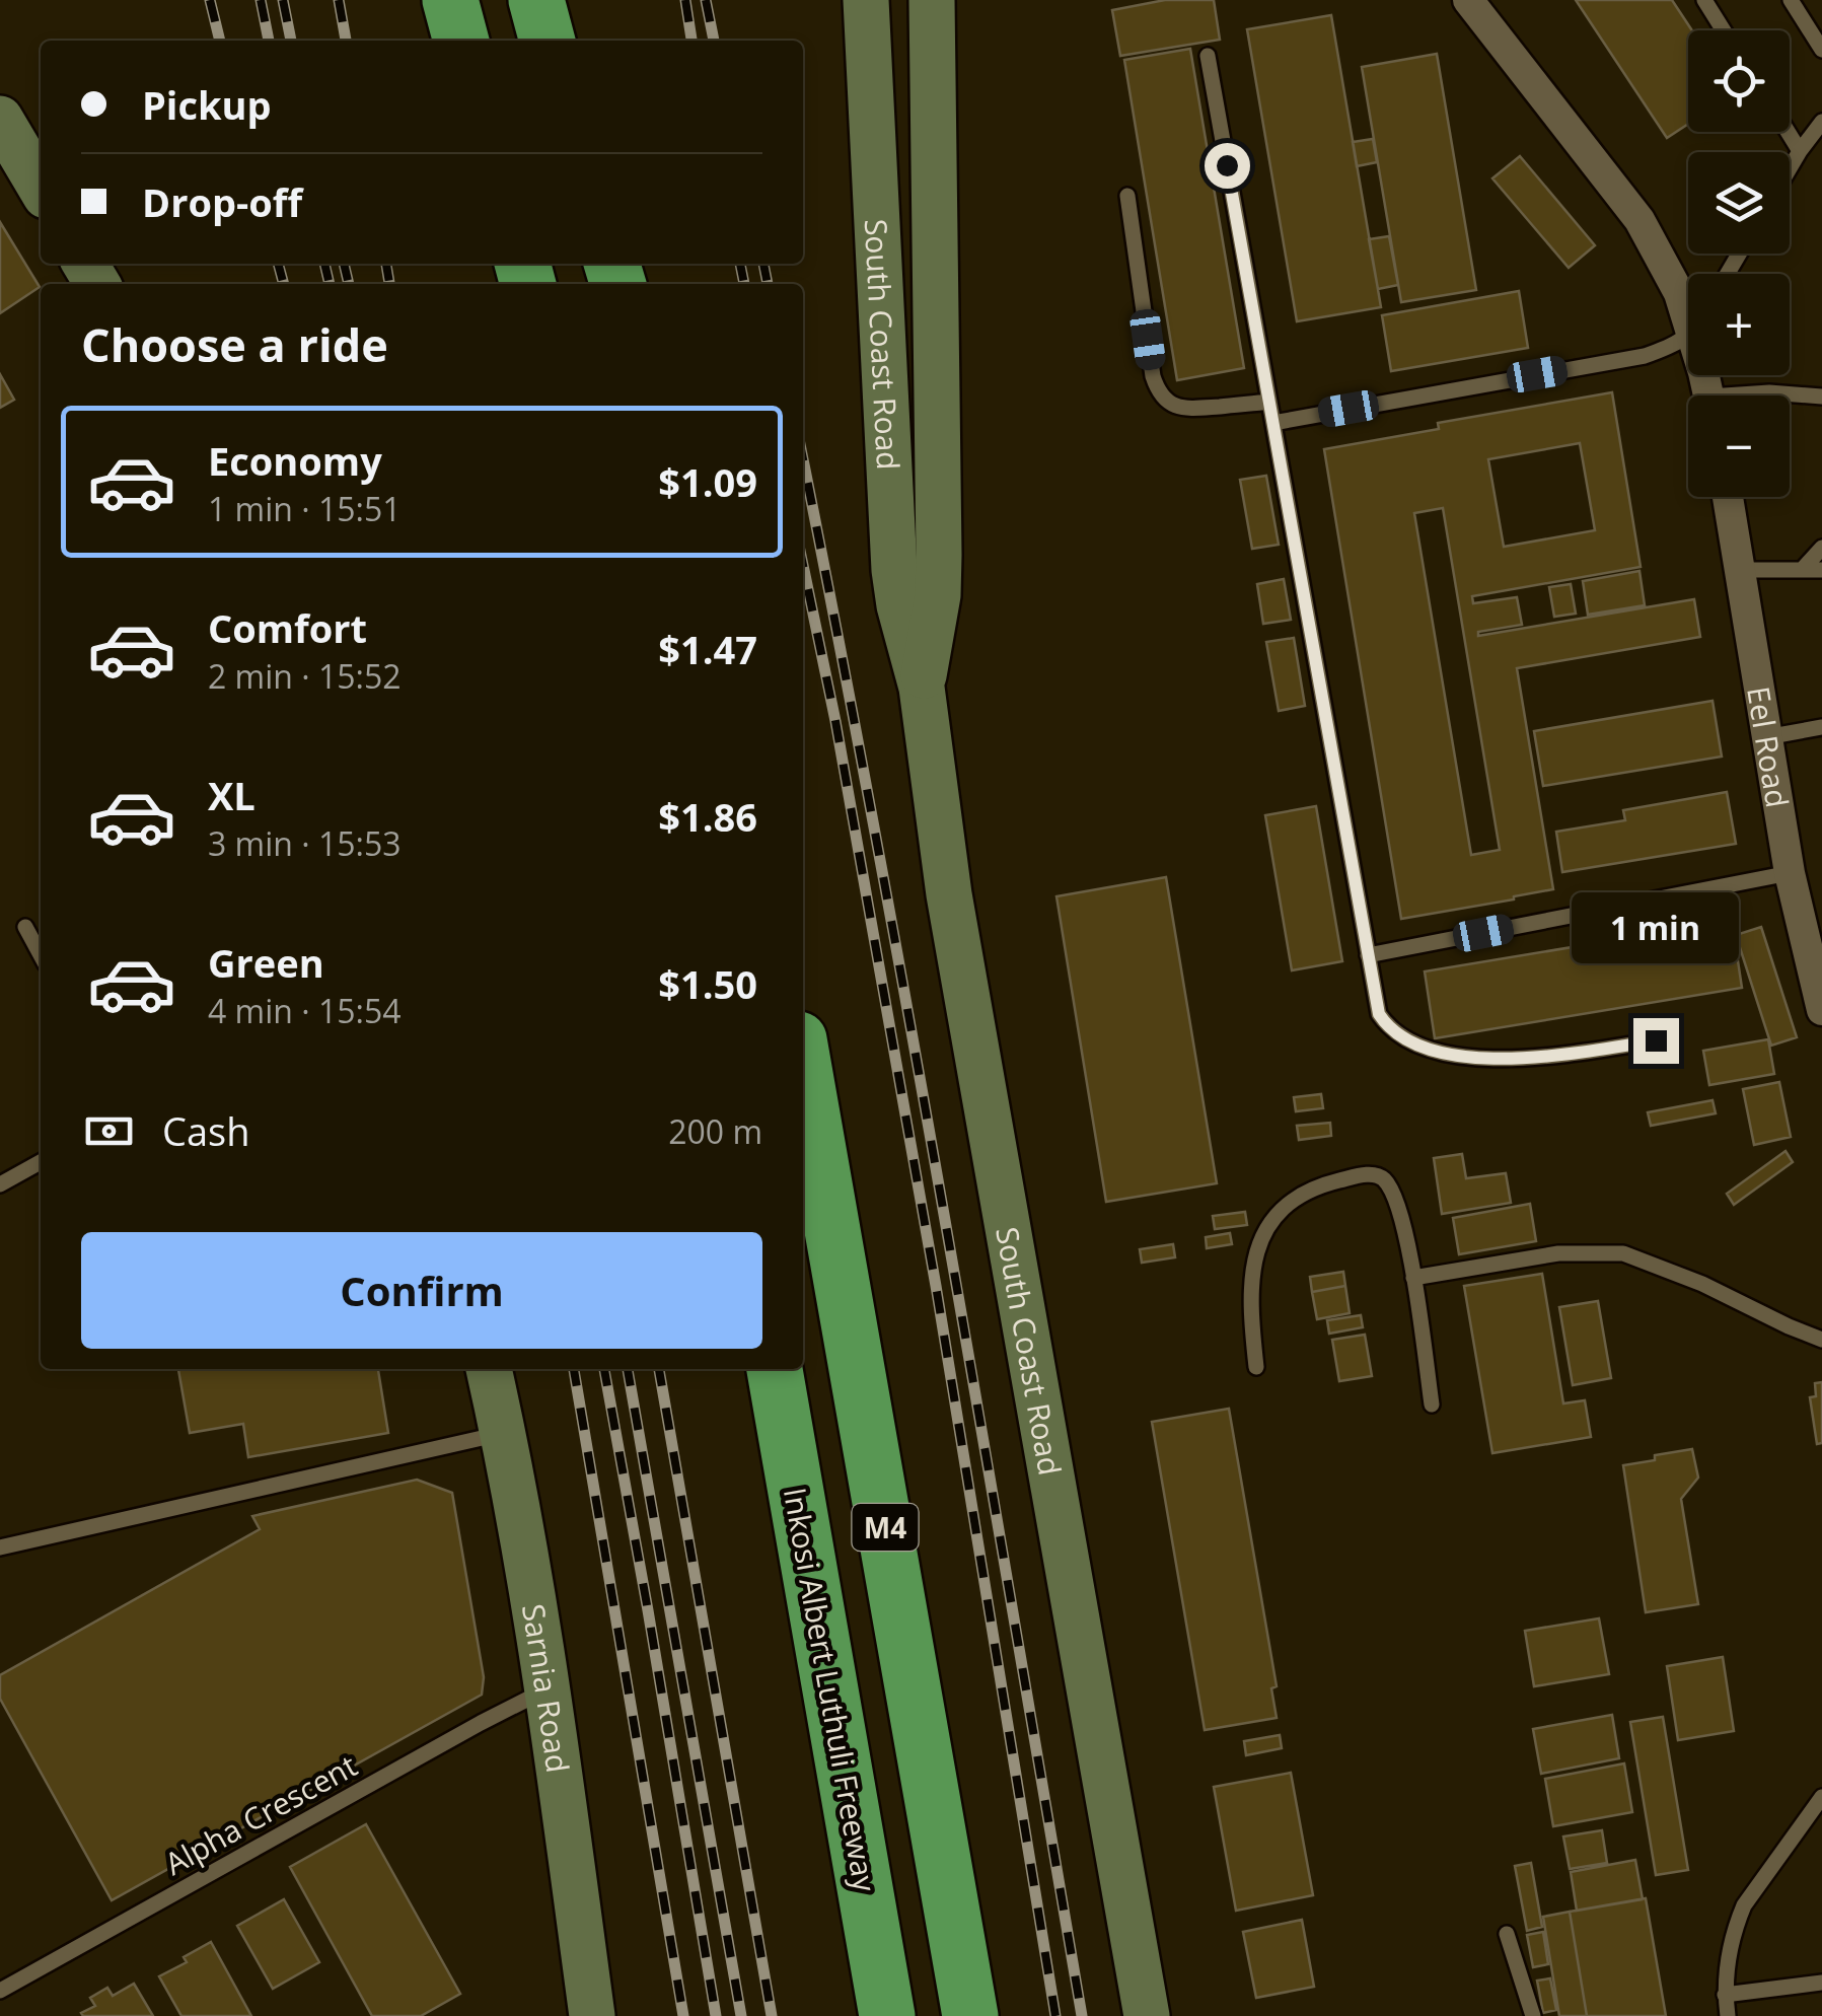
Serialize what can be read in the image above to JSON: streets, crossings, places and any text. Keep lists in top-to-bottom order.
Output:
{
  "streets": {
    "highway": ["M4", "Inkosi Albert Luthuli Freeway"],
    "street": ["South Coast Road", "Eel Road", "Sarnia Road"],
    "lane": ["Alpha Crescent"]
  },
  "crossings": [
    ["Sarnia Road", "Alpha Crescent"]
  ],
  "page": {
    "map_buttons": ["+", "−"],
    "banner": ["Pickup", "Drop-off"],
    "heading": "Choose a ride",
    "list": [
      {
        "name": "Economy",
        "note": "1 min · 15:51",
        "value": "$1.09"
      },
      {
        "name": "Comfort",
        "note": "2 min · 15:52",
        "value": "$1.47"
      },
      {
        "name": "XL",
        "note": "3 min · 15:53",
        "value": "$1.86"
      },
      {
        "name": "Green",
        "note": "4 min · 15:54",
        "value": "$1.50"
      }
    ],
    "bubble": "1 min",
    "pay": ["Cash", "200 m"],
    "buttons": "Confirm"
  }
}
